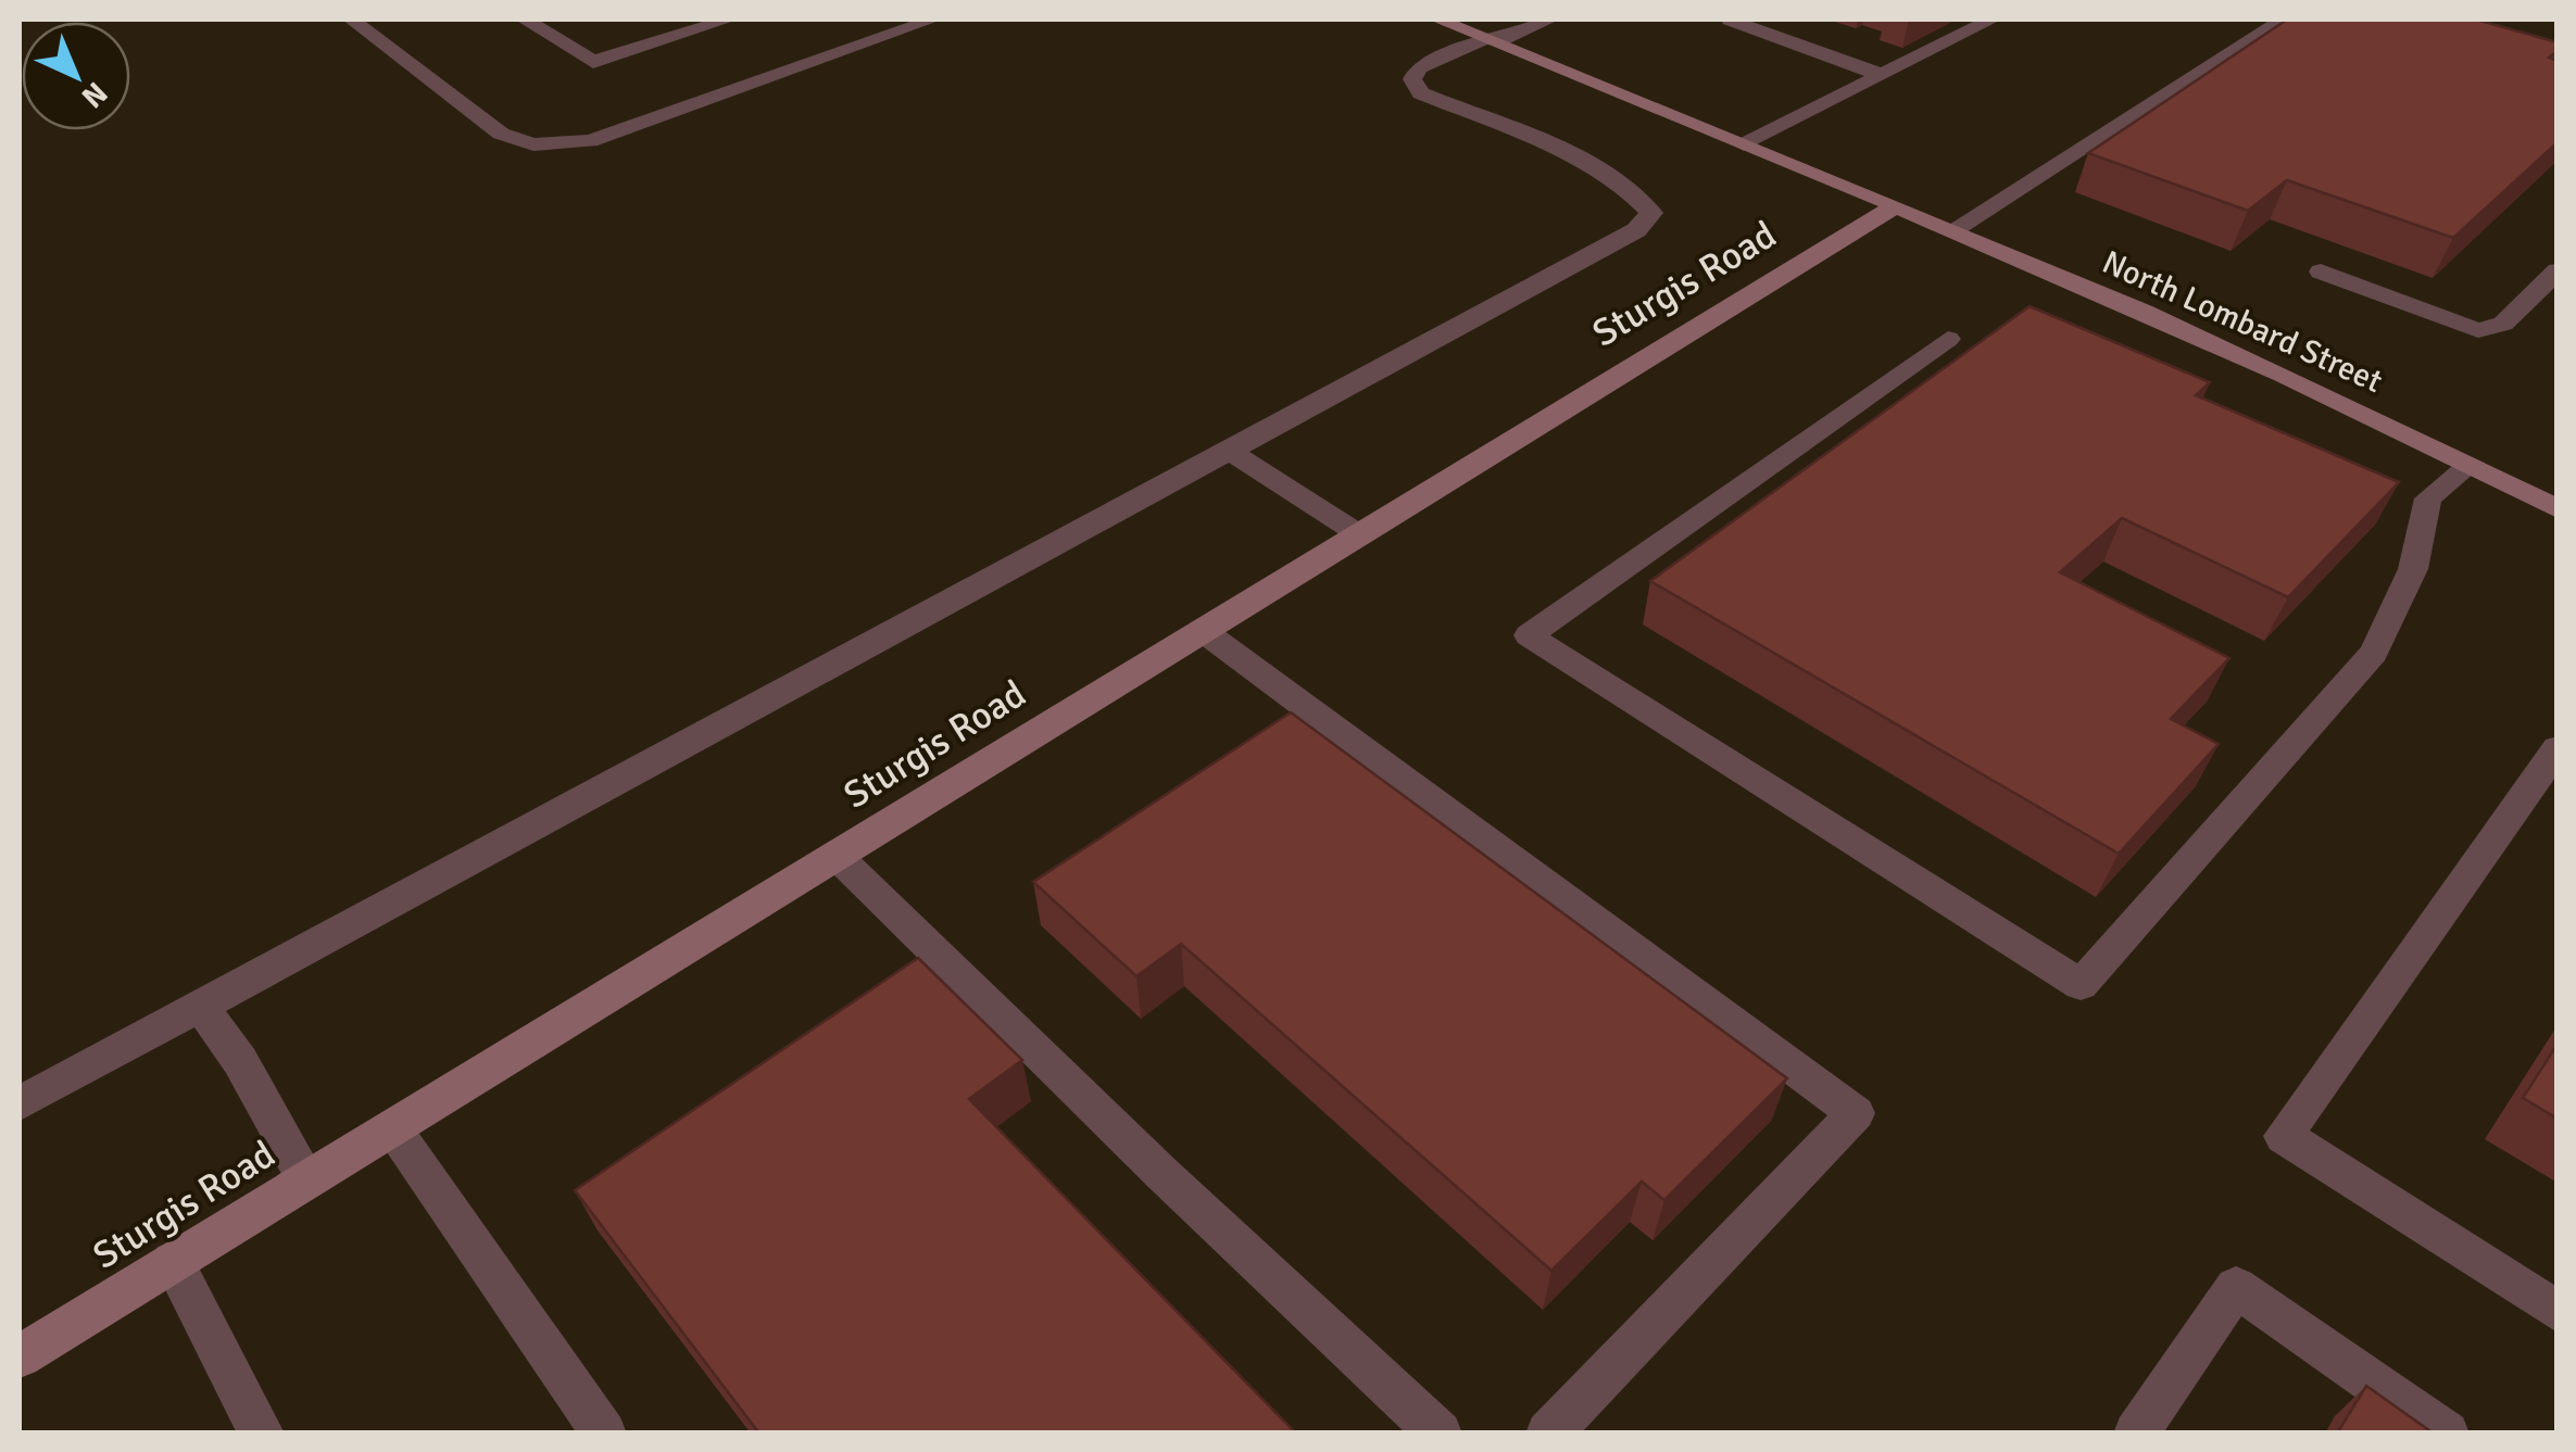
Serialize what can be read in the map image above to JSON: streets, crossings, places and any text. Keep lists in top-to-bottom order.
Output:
{
  "streets": {
    "street": ["Sturgis Road", "North Lombard Street"]
  },
  "crossings": [
    ["Sturgis Road", "North Lombard Street"]
  ],
  "north": "bottom right"
}
